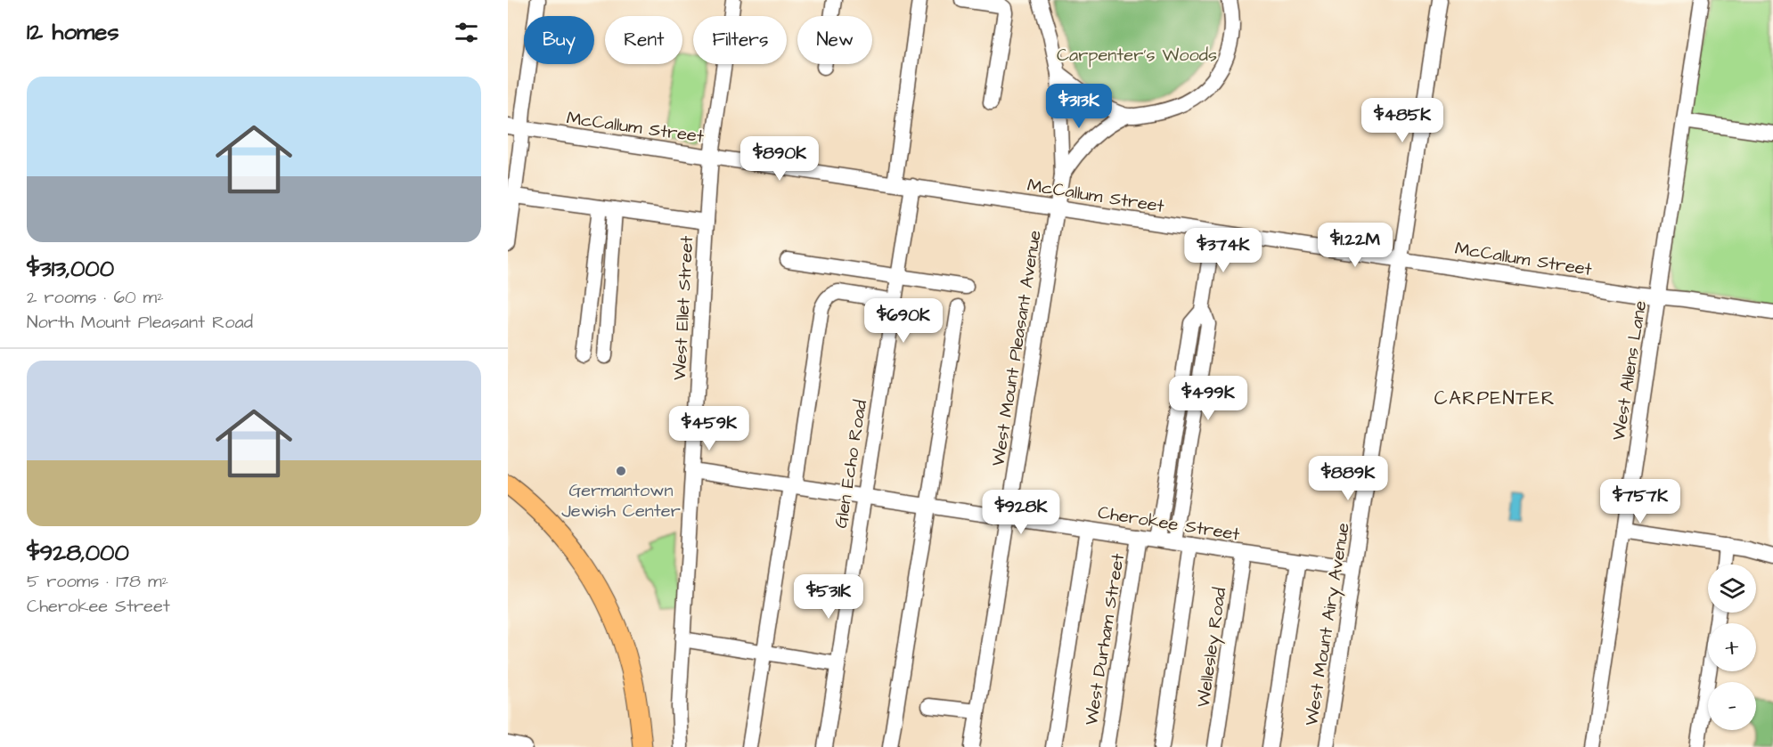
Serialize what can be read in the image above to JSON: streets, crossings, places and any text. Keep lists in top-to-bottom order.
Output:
{
  "streets": {
    "street": [
      "McCallum Street",
      "West Ellet Street",
      "West Mount Pleasant Avenue",
      "West Allens Lane",
      "Glen Echo Road",
      "Cherokee Street",
      "West Mount Airy Avenue",
      "West Durham Street",
      "Wellesley Road"
    ]
  },
  "crossings": [
    ["McCallum Street", "West Ellet Street"],
    ["McCallum Street", "West Mount Pleasant Avenue"],
    ["McCallum Street", "West Allens Lane"],
    ["McCallum Street", "Glen Echo Road"],
    ["McCallum Street", "West Mount Airy Avenue"],
    ["West Ellet Street", "Cherokee Street"],
    ["West Mount Pleasant Avenue", "Cherokee Street"],
    ["Glen Echo Road", "Cherokee Street"],
    ["Cherokee Street", "West Mount Airy Avenue"],
    ["Cherokee Street", "West Durham Street"],
    ["Cherokee Street", "Wellesley Road"]
  ],
  "districts": ["CARPENTER"],
  "parks": ["Carpenter's Woods"],
  "places": ["Germantown Jewish Center"],
  "page": {
    "heading": "12 homes",
    "chip": [
      "Buy",
      "Rent",
      "Filters",
      "New"
    ],
    "list": [
      {
        "name": "$313,000",
        "note": "2 rooms · 60 m² · North Mount Pleasant Road"
      },
      {
        "name": "$928,000",
        "note": "5 rooms · 178 m² · Cherokee Street"
      }
    ],
    "price": [
      "$313K",
      "$485K",
      "$890K",
      "$1.22M",
      "$374K",
      "$690K",
      "$499K",
      "$459K",
      "$889K",
      "$757K",
      "$928K",
      "$531K"
    ],
    "map_buttons": ["+", "−"]
  }
}
